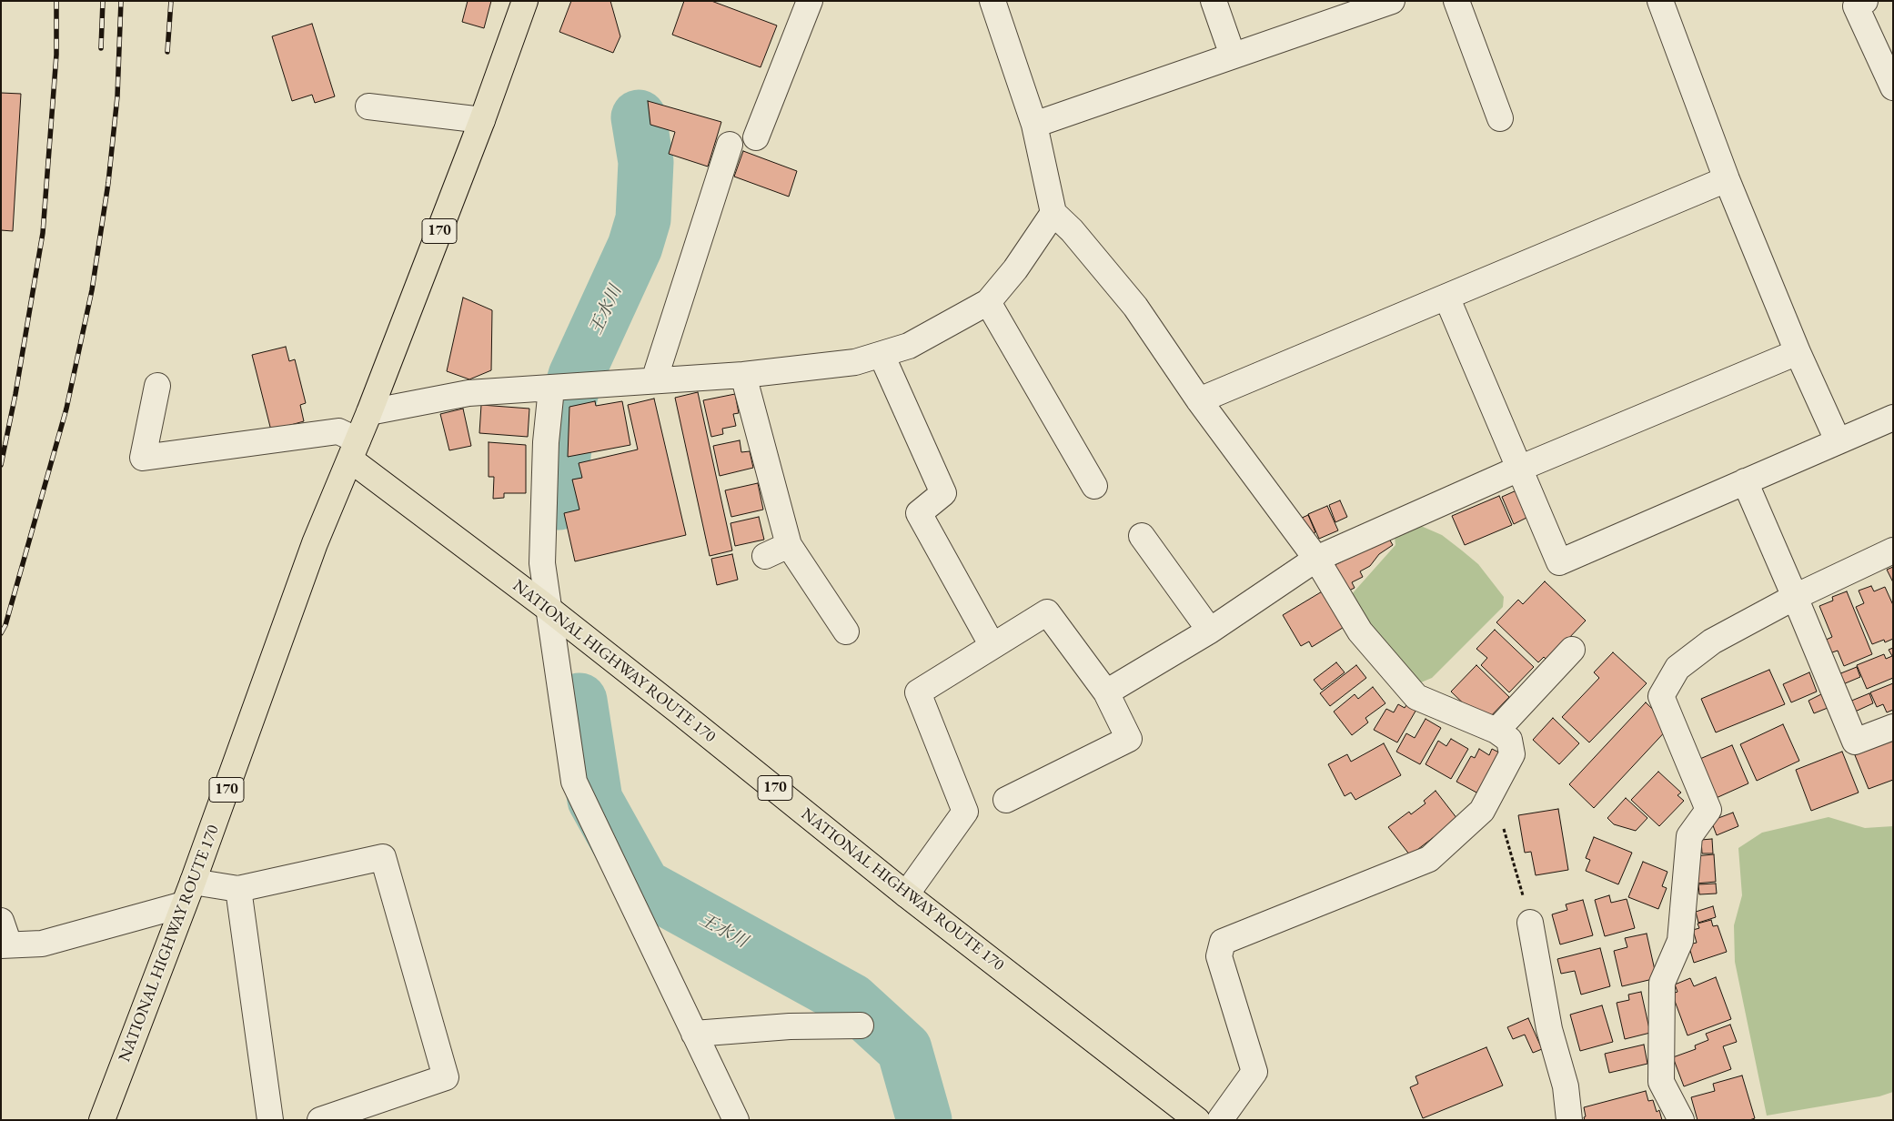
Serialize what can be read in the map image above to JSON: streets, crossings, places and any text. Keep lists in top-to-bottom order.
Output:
{
  "streets": {
    "highway": ["170", "NATIONAL HIGHWAY ROUTE 170"]
  },
  "water": ["王水川"]
}
